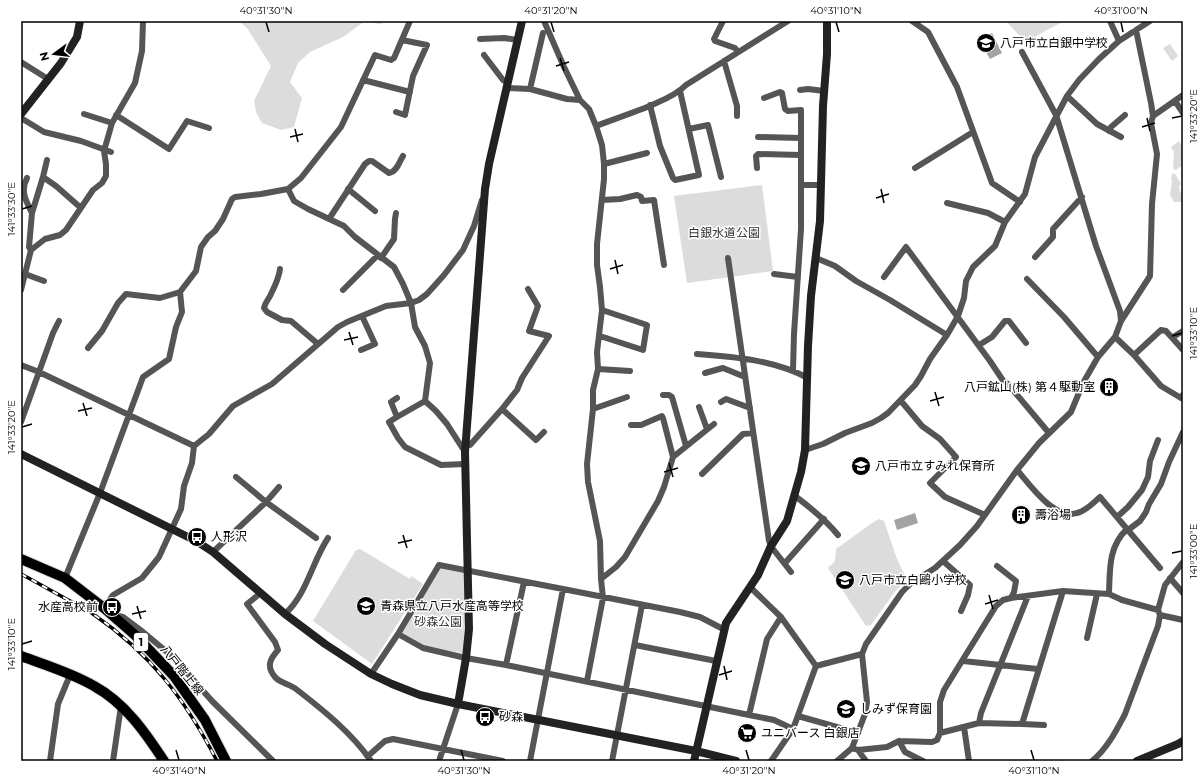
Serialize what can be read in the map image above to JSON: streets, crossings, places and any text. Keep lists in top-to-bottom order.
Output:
{
  "streets": {
    "main road": ["1", "八戸階上線"]
  },
  "parks": ["白銀水道公園", "砂森公園"],
  "places": {
    "school or university": [
      "八戸市立白銀中学校",
      "八戸市立すみれ保育所",
      "八戸市立白鷗小学校",
      "青森県立八戸水産高等学校",
      "しみず保育園"
    ],
    "building": ["八戸鉱山(株) 第４駆動室", "壽浴場"],
    "bus stop": ["人形沢", "水産高校前", "砂森"],
    "supermarket": ["ユニバース 白銀店"]
  },
  "north": "left",
  "coordinates": [
    "40°31'30\"N",
    "40°31'20\"N",
    "40°31'10\"N",
    "40°31'00\"N",
    "141°33'20\"E",
    "141°33'30\"E",
    "141°33'10\"E",
    "141°33'00\"E",
    "40°31'40\"N"
  ]
}
